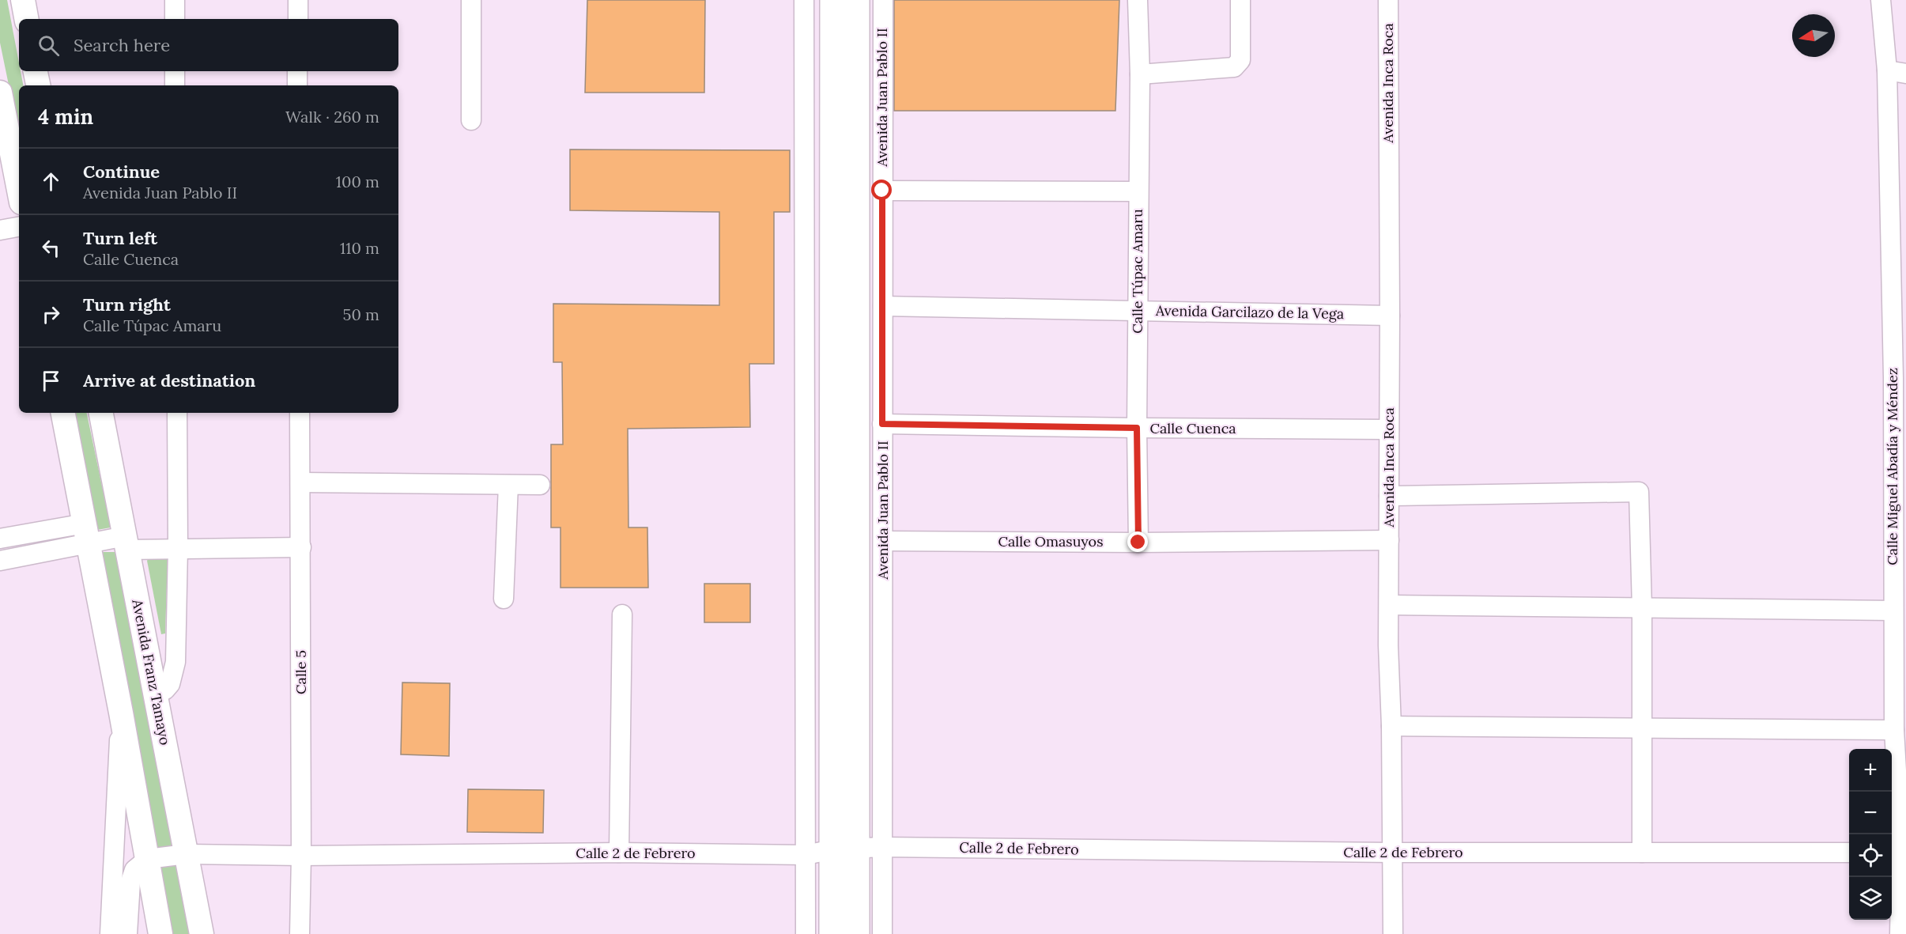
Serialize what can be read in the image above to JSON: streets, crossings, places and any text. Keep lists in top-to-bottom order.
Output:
{
  "streets": {
    "highway": ["Avenida Juan Pablo II"],
    "main road": ["Avenida Franz Tamayo"],
    "street": [
      "Avenida Inca Roca",
      "Calle Túpac Amaru",
      "Avenida Garcilazo de la Vega",
      "Calle Cuenca",
      "Calle Miguel Abadía y Méndez",
      "Calle Omasuyos",
      "Calle 5",
      "Calle 2 de Febrero"
    ]
  },
  "crossings": [
    ["Avenida Inca Roca", "Avenida Garcilazo de la Vega"],
    ["Avenida Inca Roca", "Calle Cuenca"],
    ["Avenida Inca Roca", "Calle Omasuyos"],
    ["Avenida Inca Roca", "Calle 2 de Febrero"],
    ["Avenida Juan Pablo II", "Avenida Garcilazo de la Vega"],
    ["Avenida Juan Pablo II", "Calle Cuenca"],
    ["Avenida Juan Pablo II", "Calle Omasuyos"],
    ["Avenida Juan Pablo II", "Calle 2 de Febrero"],
    ["Calle Túpac Amaru", "Avenida Garcilazo de la Vega"],
    ["Calle Túpac Amaru", "Calle Cuenca"],
    ["Calle Túpac Amaru", "Calle Omasuyos"],
    ["Avenida Franz Tamayo", "Calle 2 de Febrero"],
    ["Calle 5", "Calle 2 de Febrero"]
  ],
  "north": "left",
  "page": {
    "search": "Search here",
    "heading": ["4 min", "Walk · 260 m"],
    "list": [
      ["Continue", "Avenida Juan Pablo II", "100 m"],
      ["Turn left", "Calle Cuenca", "110 m"],
      ["Turn right", "Calle Túpac Amaru", "50 m"],
      "Arrive at destination"
    ],
    "map_buttons": ["+", "−"]
  }
}
